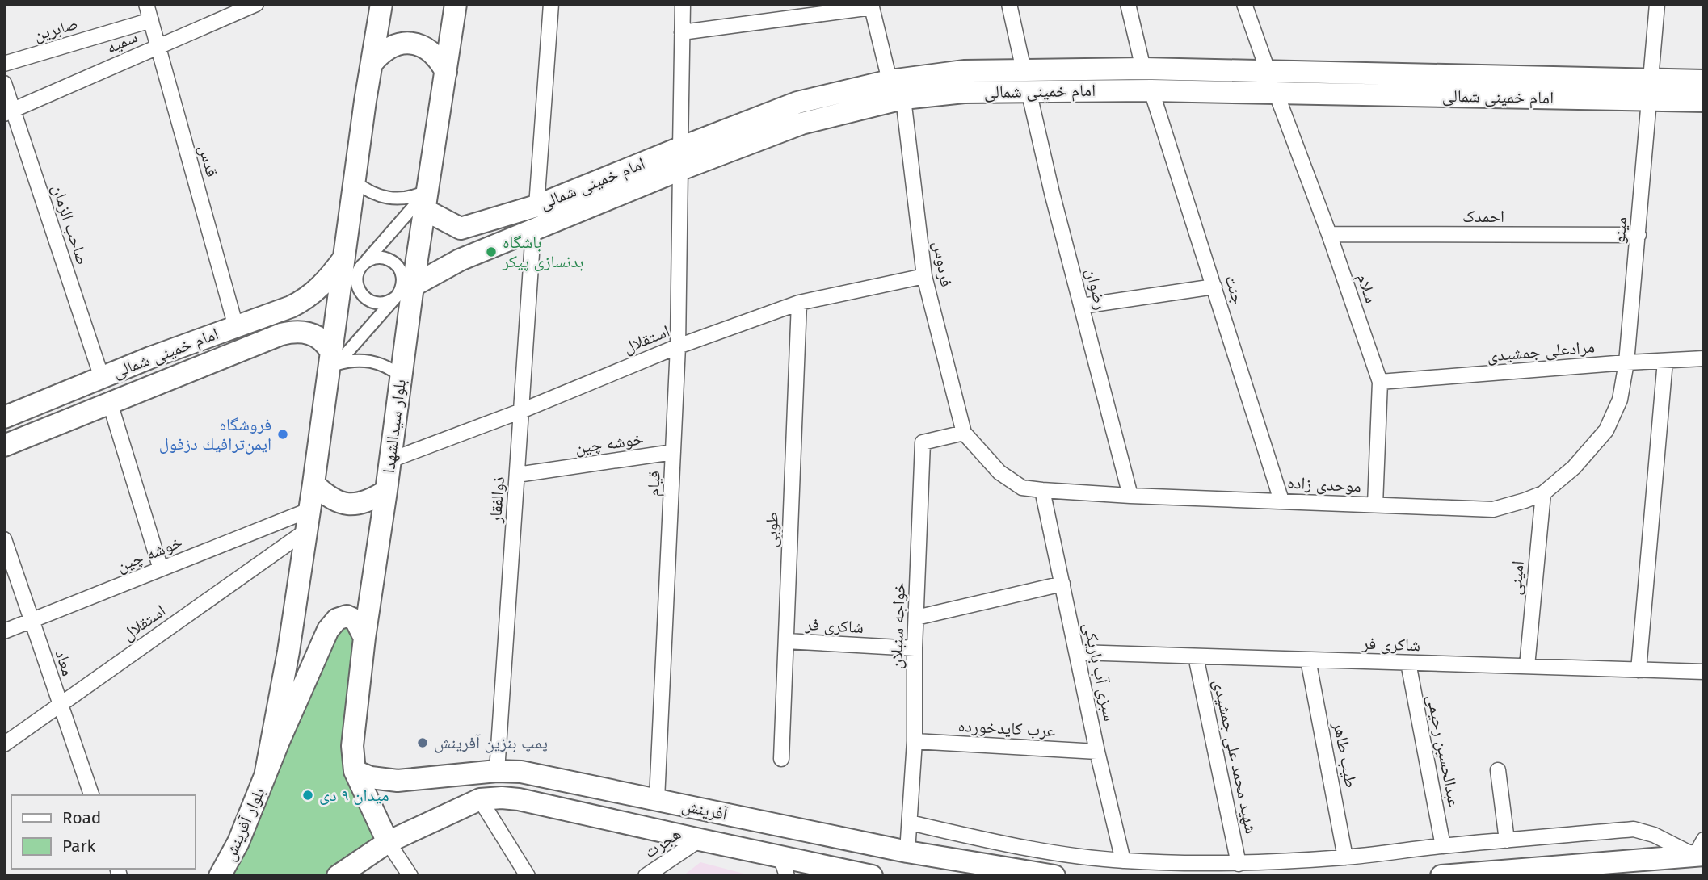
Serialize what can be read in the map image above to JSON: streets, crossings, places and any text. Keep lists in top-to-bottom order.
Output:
{
  "streets": {
    "main road": [
      "امام خمینی شمالی",
      "بلوار سیدالشهدا",
      "آفرینش",
      "بلوار آفرینش"
    ],
    "street": [
      "صابرین",
      "سمیه",
      "قدس",
      "احمدک",
      "صاحب الزمان",
      "مینو",
      "فردوس",
      "سلام",
      "رضوان",
      "جنت",
      "استقلال",
      "مرادعلی جمشیدی",
      "خوشه چین",
      "قیام",
      "موحدی زاده",
      "ذوالفقار",
      "طوبی",
      "امینی",
      "شاکری فر",
      "خواجه سنبلان",
      "معاد",
      "سبزی آب باریکی",
      "عرب کایدخورده",
      "عبدالحسین رحیمی",
      "طیب طاهر",
      "شهید محمد علی جمشیدی",
      "هجرت"
    ]
  },
  "crossings": [
    ["صابرین", "قدس"],
    ["سمیه", "قدس"],
    ["سمیه", "صاحب الزمان"],
    ["امام خمینی شمالی", "قدس"],
    ["امام خمینی شمالی", "صاحب الزمان"],
    ["امام خمینی شمالی", "مینو"],
    ["امام خمینی شمالی", "فردوس"],
    ["امام خمینی شمالی", "سلام"],
    ["امام خمینی شمالی", "رضوان"],
    ["امام خمینی شمالی", "جنت"],
    ["امام خمینی شمالی", "بلوار سیدالشهدا"],
    ["امام خمینی شمالی", "قیام"],
    ["امام خمینی شمالی", "ذوالفقار"],
    ["احمدک", "مینو"],
    ["احمدک", "سلام"],
    ["مینو", "مرادعلی جمشیدی"],
    ["مینو", "موحدی زاده"],
    ["فردوس", "استقلال"],
    ["فردوس", "موحدی زاده"],
    ["فردوس", "خواجه سنبلان"],
    ["سلام", "مرادعلی جمشیدی"],
    ["سلام", "موحدی زاده"],
    ["رضوان", "موحدی زاده"],
    ["جنت", "موحدی زاده"],
    ["استقلال", "بلوار سیدالشهدا"],
    ["استقلال", "قیام"],
    ["استقلال", "ذوالفقار"],
    ["استقلال", "طوبی"],
    ["استقلال", "معاد"],
    ["مرادعلی جمشیدی", "موحدی زاده"],
    ["بلوار سیدالشهدا", "آفرینش"],
    ["خوشه چین", "قیام"],
    ["خوشه چین", "ذوالفقار"],
    ["خوشه چین", "معاد"],
    ["قیام", "آفرینش"],
    ["موحدی زاده", "امینی"],
    ["موحدی زاده", "خواجه سنبلان"],
    ["موحدی زاده", "سبزی آب باریکی"],
    ["ذوالفقار", "آفرینش"],
    ["طوبی", "شاکری فر"],
    ["امینی", "شاکری فر"],
    ["شاکری فر", "خواجه سنبلان"],
    ["شاکری فر", "سبزی آب باریکی"],
    ["شاکری فر", "عبدالحسین رحیمی"],
    ["شاکری فر", "طیب طاهر"],
    ["شاکری فر", "شهید محمد علی جمشیدی"],
    ["خواجه سنبلان", "عرب کایدخورده"],
    ["خواجه سنبلان", "آفرینش"],
    ["سبزی آب باریکی", "عرب کایدخورده"],
    ["آفرینش", "هجرت"]
  ],
  "places": [
    "باشگاه بدنسازی پیکر",
    "فروشگاه ايمن‌ترافيك دزفول",
    "پمپ بنزین آفرینش",
    "میدان ۹ دی"
  ],
  "legend": ["Road", "Park"]
}
